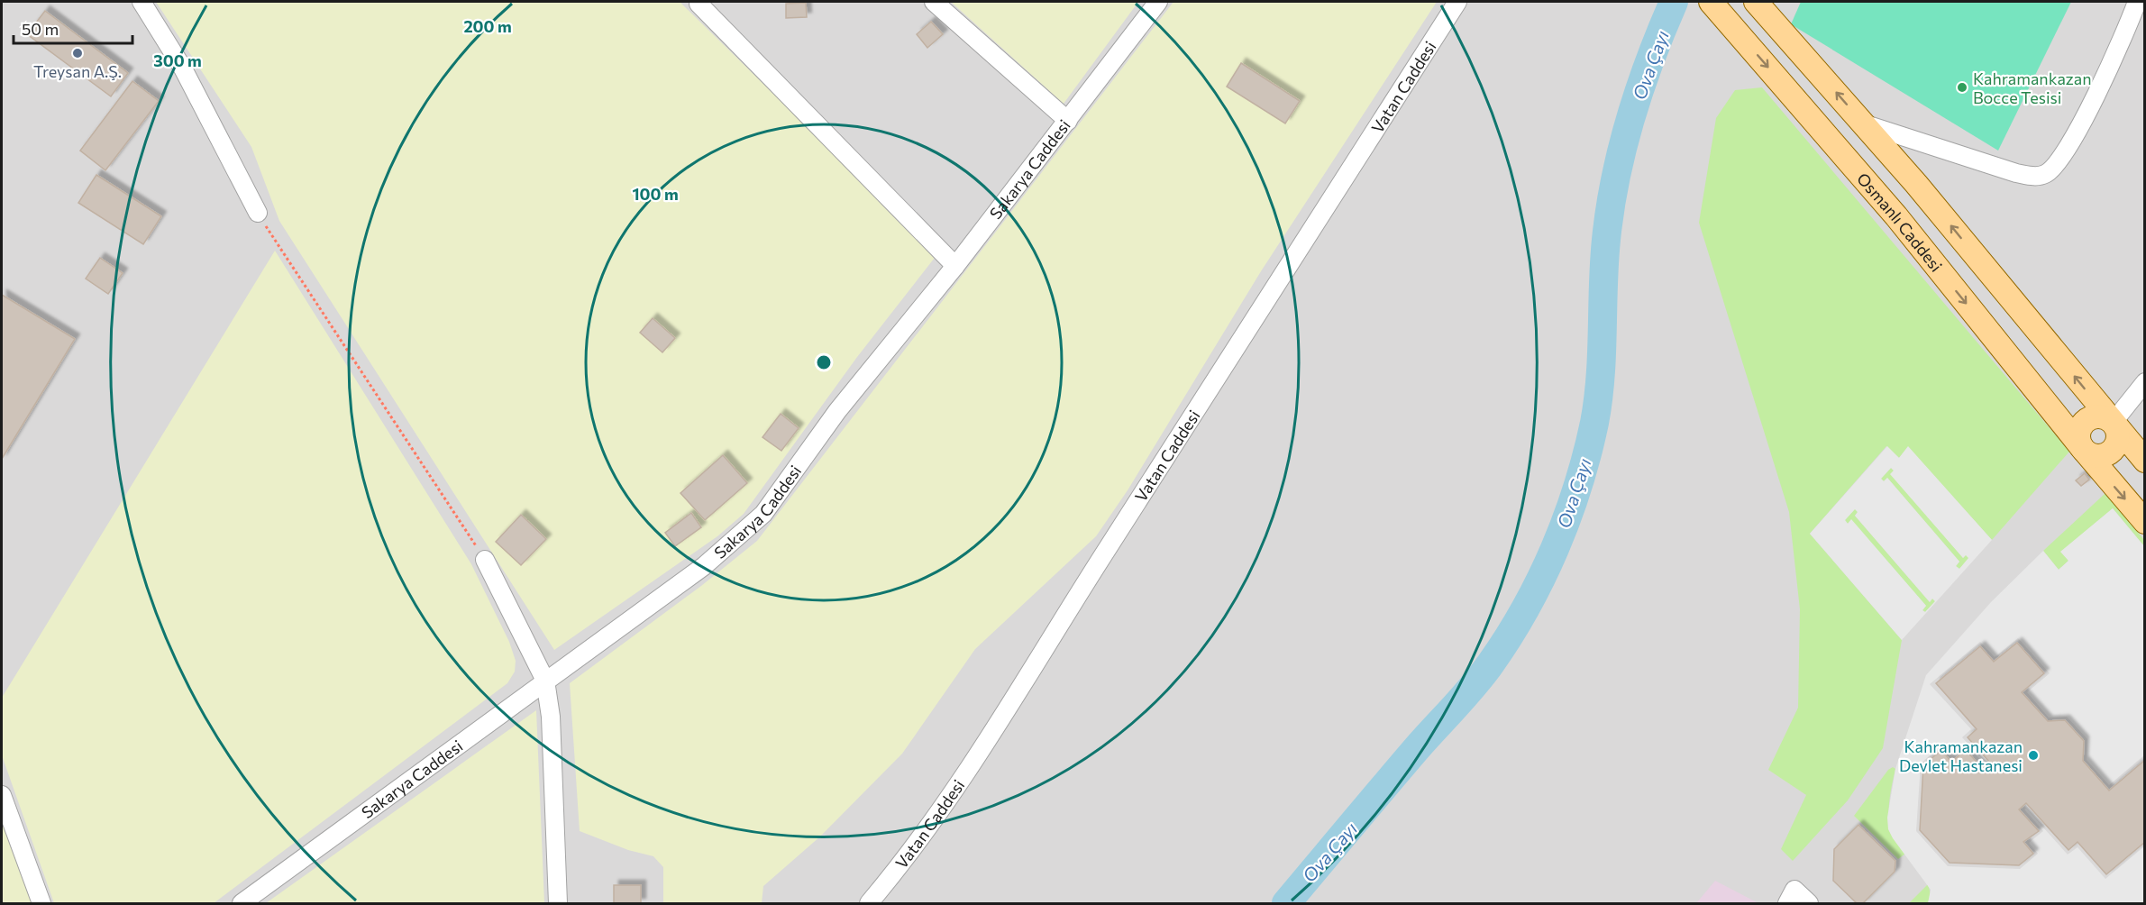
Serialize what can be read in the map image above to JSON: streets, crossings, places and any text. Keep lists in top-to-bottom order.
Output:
{
  "streets": {
    "main road": ["Osmanlı Caddesi"],
    "street": ["Vatan Caddesi", "Sakarya Caddesi"]
  },
  "water": ["Ova Çayı"],
  "places": ["Treysan A.Ş.", "Kahramankazan Bocce Tesisi", "Kahramankazan Devlet Hastanesi"],
  "scale_bar": "50 m",
  "rings": ["200 m", "300 m", "100 m"]
}
